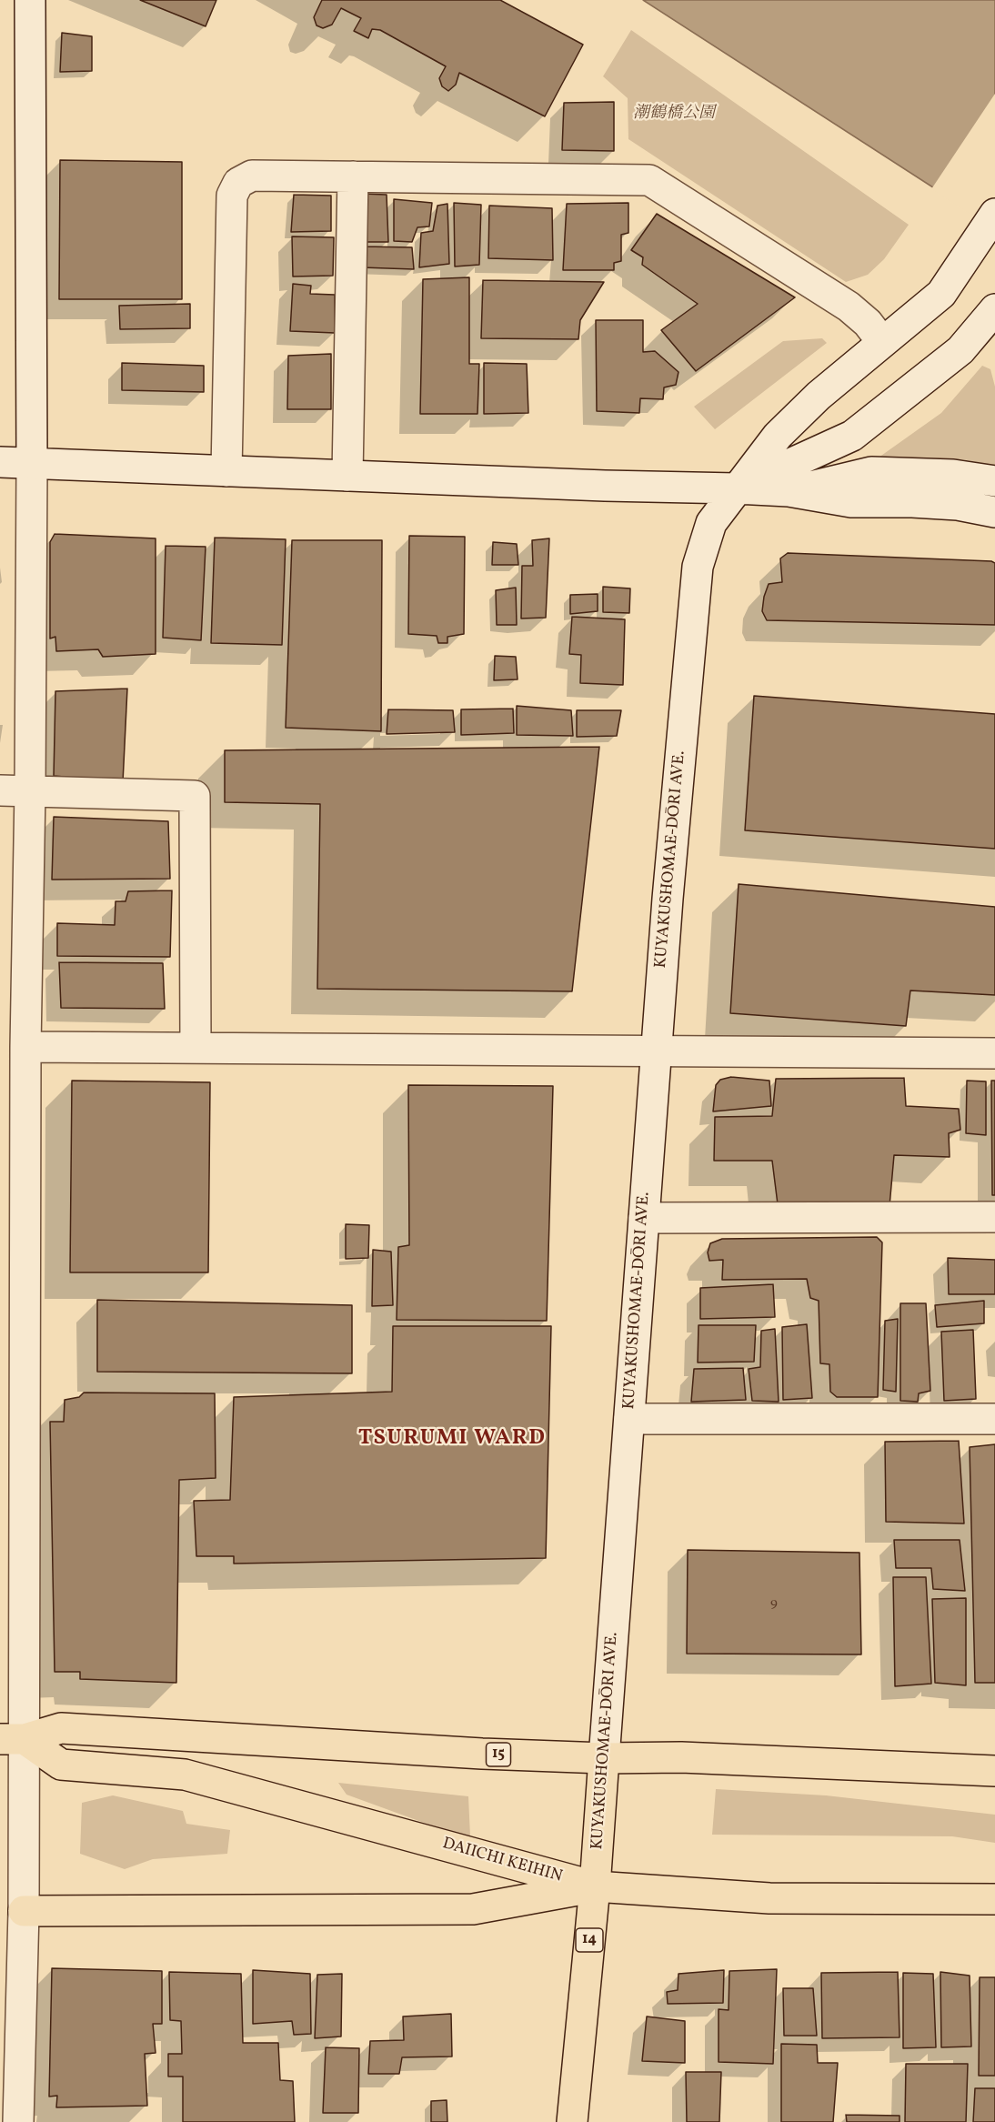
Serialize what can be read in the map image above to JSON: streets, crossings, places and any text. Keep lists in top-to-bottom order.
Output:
{
  "streets": {
    "main road": [
      "KUYAKUSHOMAE-DŌRI AVE.",
      "15",
      "DAIICHI KEIHIN",
      "14"
    ]
  },
  "crossings": [
    ["KUYAKUSHOMAE-DŌRI AVE.", "15"],
    ["KUYAKUSHOMAE-DŌRI AVE.", "DAIICHI KEIHIN"],
    ["15", "DAIICHI KEIHIN"]
  ],
  "districts": ["TSURUMI WARD"],
  "parks": ["潮鶴橋公園"],
  "house_numbers": ["9"]
}
